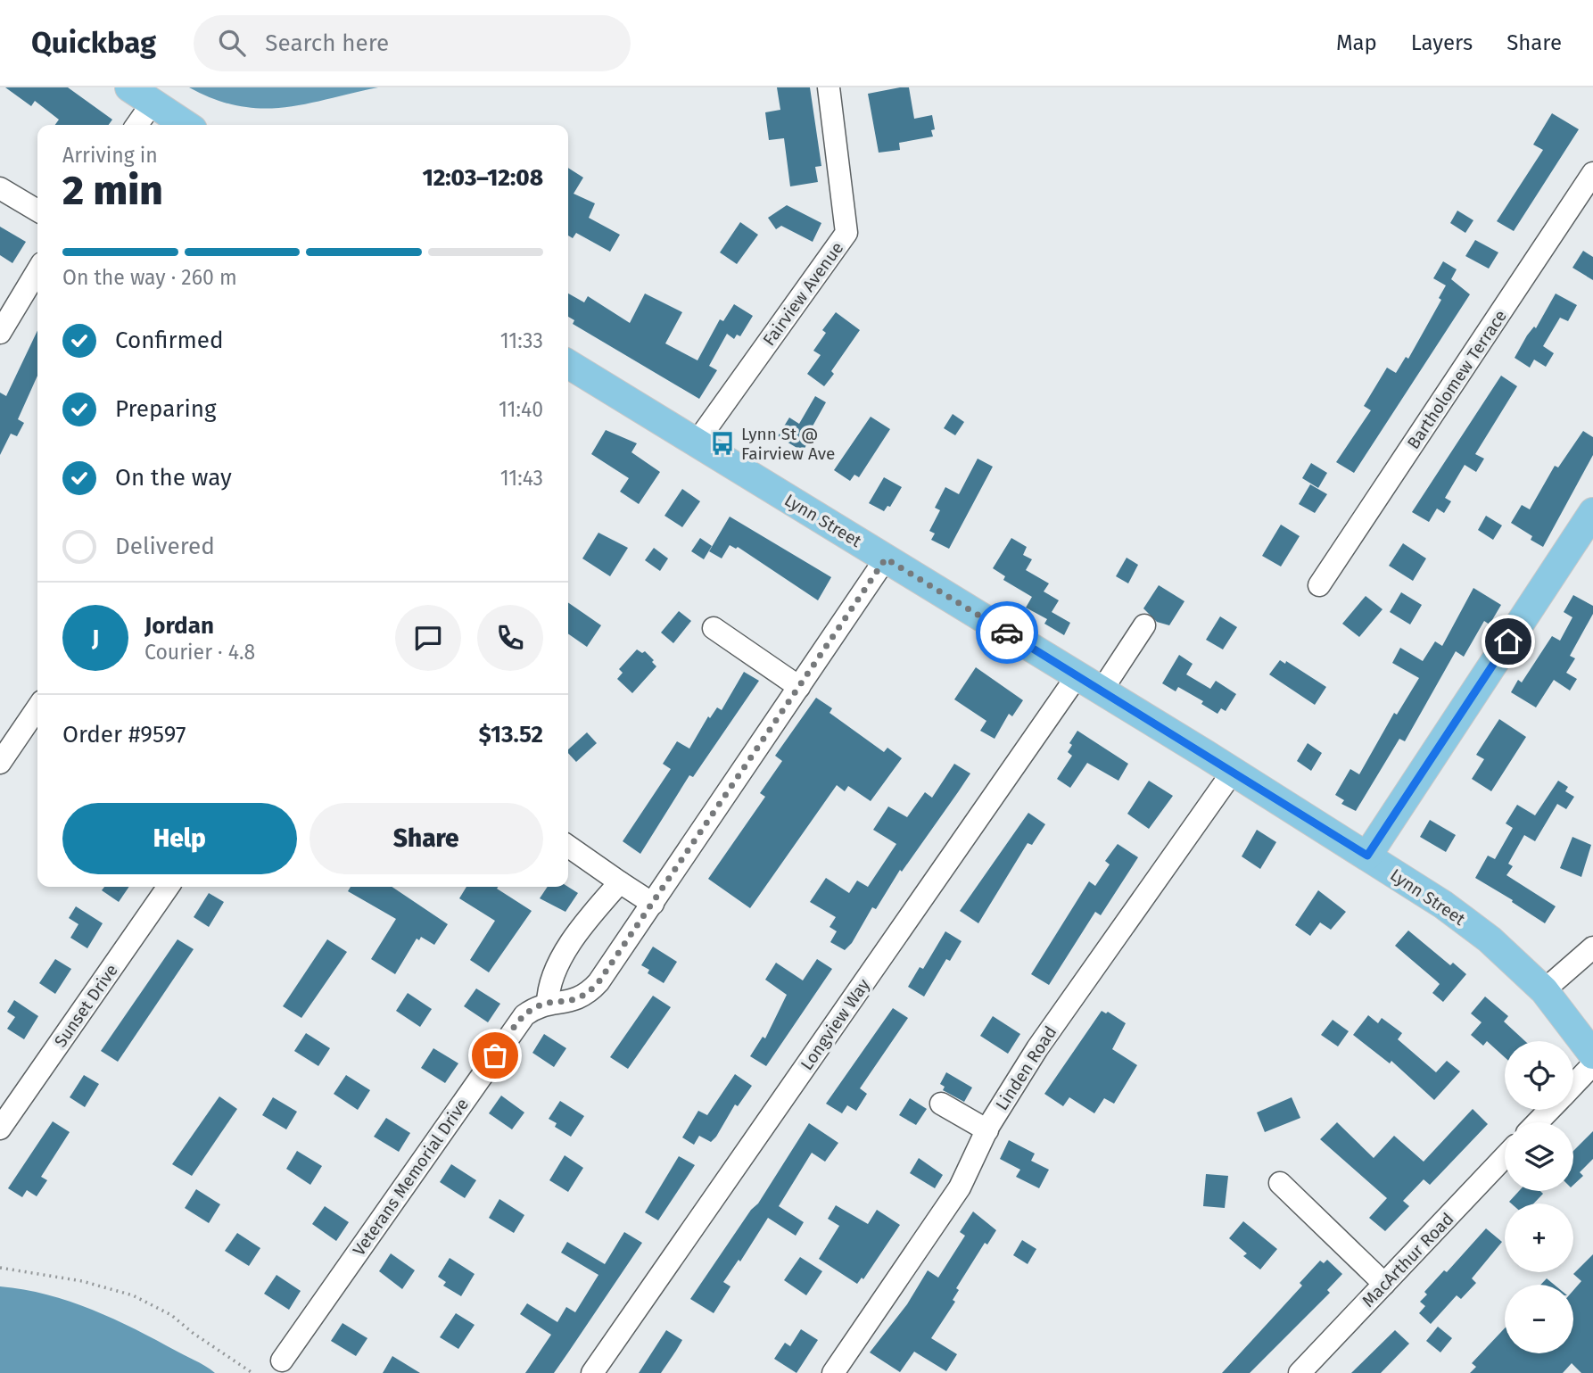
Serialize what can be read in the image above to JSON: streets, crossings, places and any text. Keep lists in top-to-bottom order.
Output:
{
  "streets": {
    "main road": ["Lynn Street"],
    "street": [
      "Fairview Avenue",
      "Bartholomew Terrace",
      "Sunset Drive",
      "Longview Way",
      "Linden Road",
      "Veterans Memorial Drive",
      "MacArthur Road"
    ]
  },
  "crossings": [
    ["Fairview Avenue", "Lynn Street"],
    ["Lynn Street", "Longview Way"],
    ["Lynn Street", "Linden Road"],
    ["Lynn Street", "Veterans Memorial Drive"]
  ],
  "places": {
    "bus stop": ["Lynn St @ Fairview Ave"]
  },
  "page": {
    "header": "Quickbag",
    "search": "Search here",
    "nav": ["Map", "Layers", "Share"],
    "heading": ["2 min", "Arriving in", "12:03–12:08"],
    "panel": [
      "Jordan",
      "Courier · 4.8",
      "Order #9597",
      "$13.52"
    ],
    "bar": "On the way · 260 m",
    "list": [
      ["Confirmed", "11:33"],
      ["Preparing", "11:40"],
      ["On the way", "11:43"],
      "Delivered"
    ],
    "round": "J",
    "buttons": ["Help", "Share"],
    "map_buttons": ["+", "−"]
  }
}
